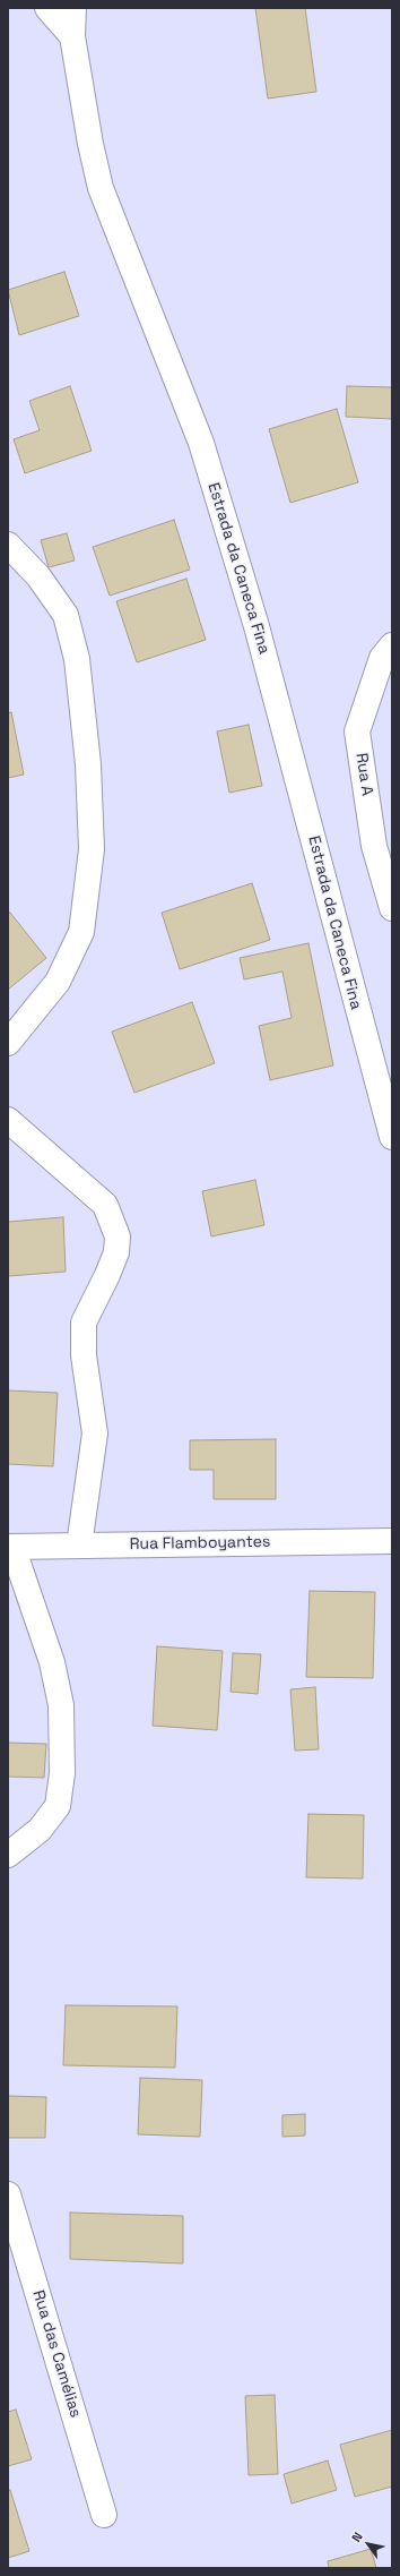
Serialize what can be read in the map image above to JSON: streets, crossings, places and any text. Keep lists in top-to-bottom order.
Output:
{
  "streets": {
    "street": [
      "Estrada da Caneca Fina",
      "Rua A",
      "Rua Flamboyantes",
      "Rua das Camélias"
    ]
  },
  "north": "top left"
}
